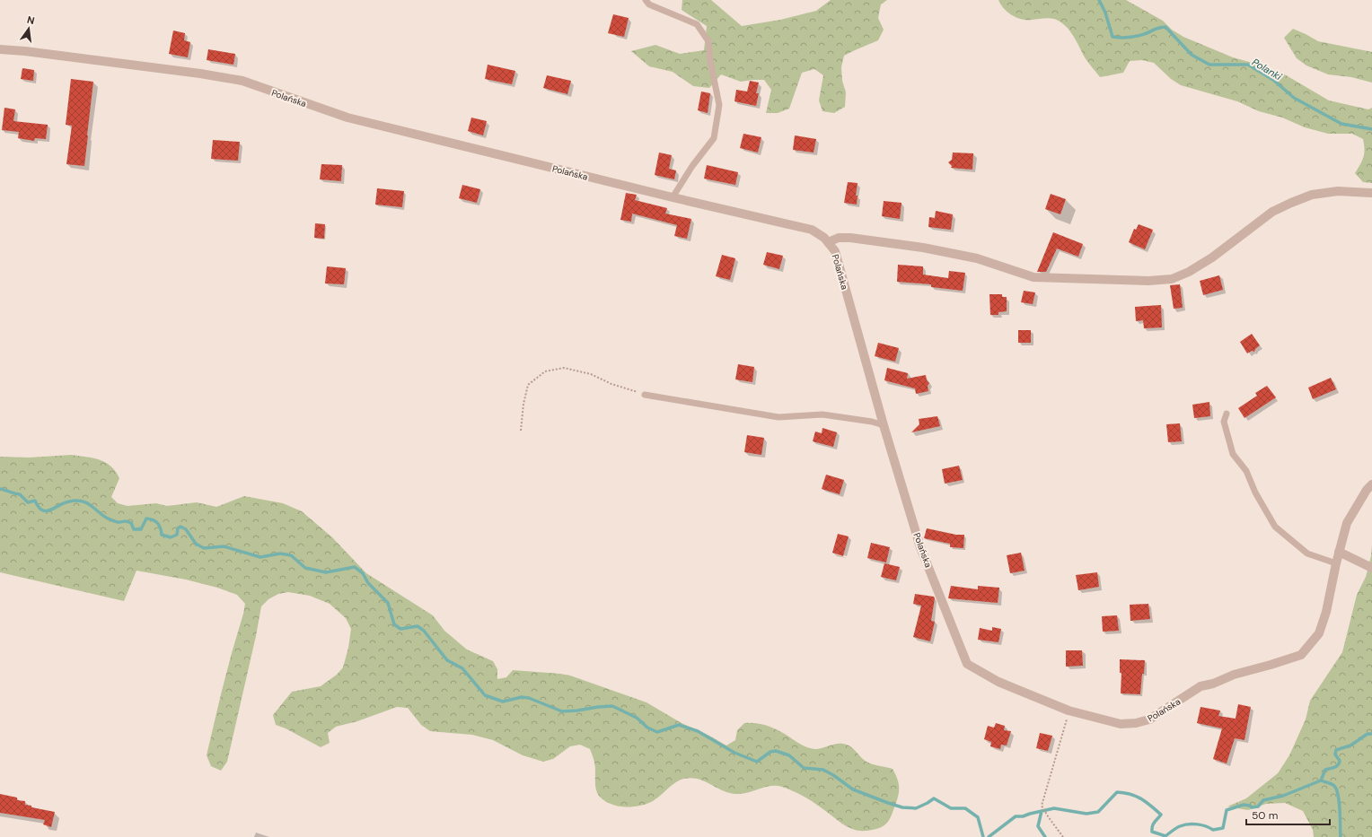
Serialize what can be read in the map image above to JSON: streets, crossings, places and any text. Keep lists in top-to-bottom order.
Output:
{
  "streets": {
    "street": ["Polańska"]
  },
  "water": ["Polanki"],
  "scale_bar": "50 m",
  "north": "top"
}
